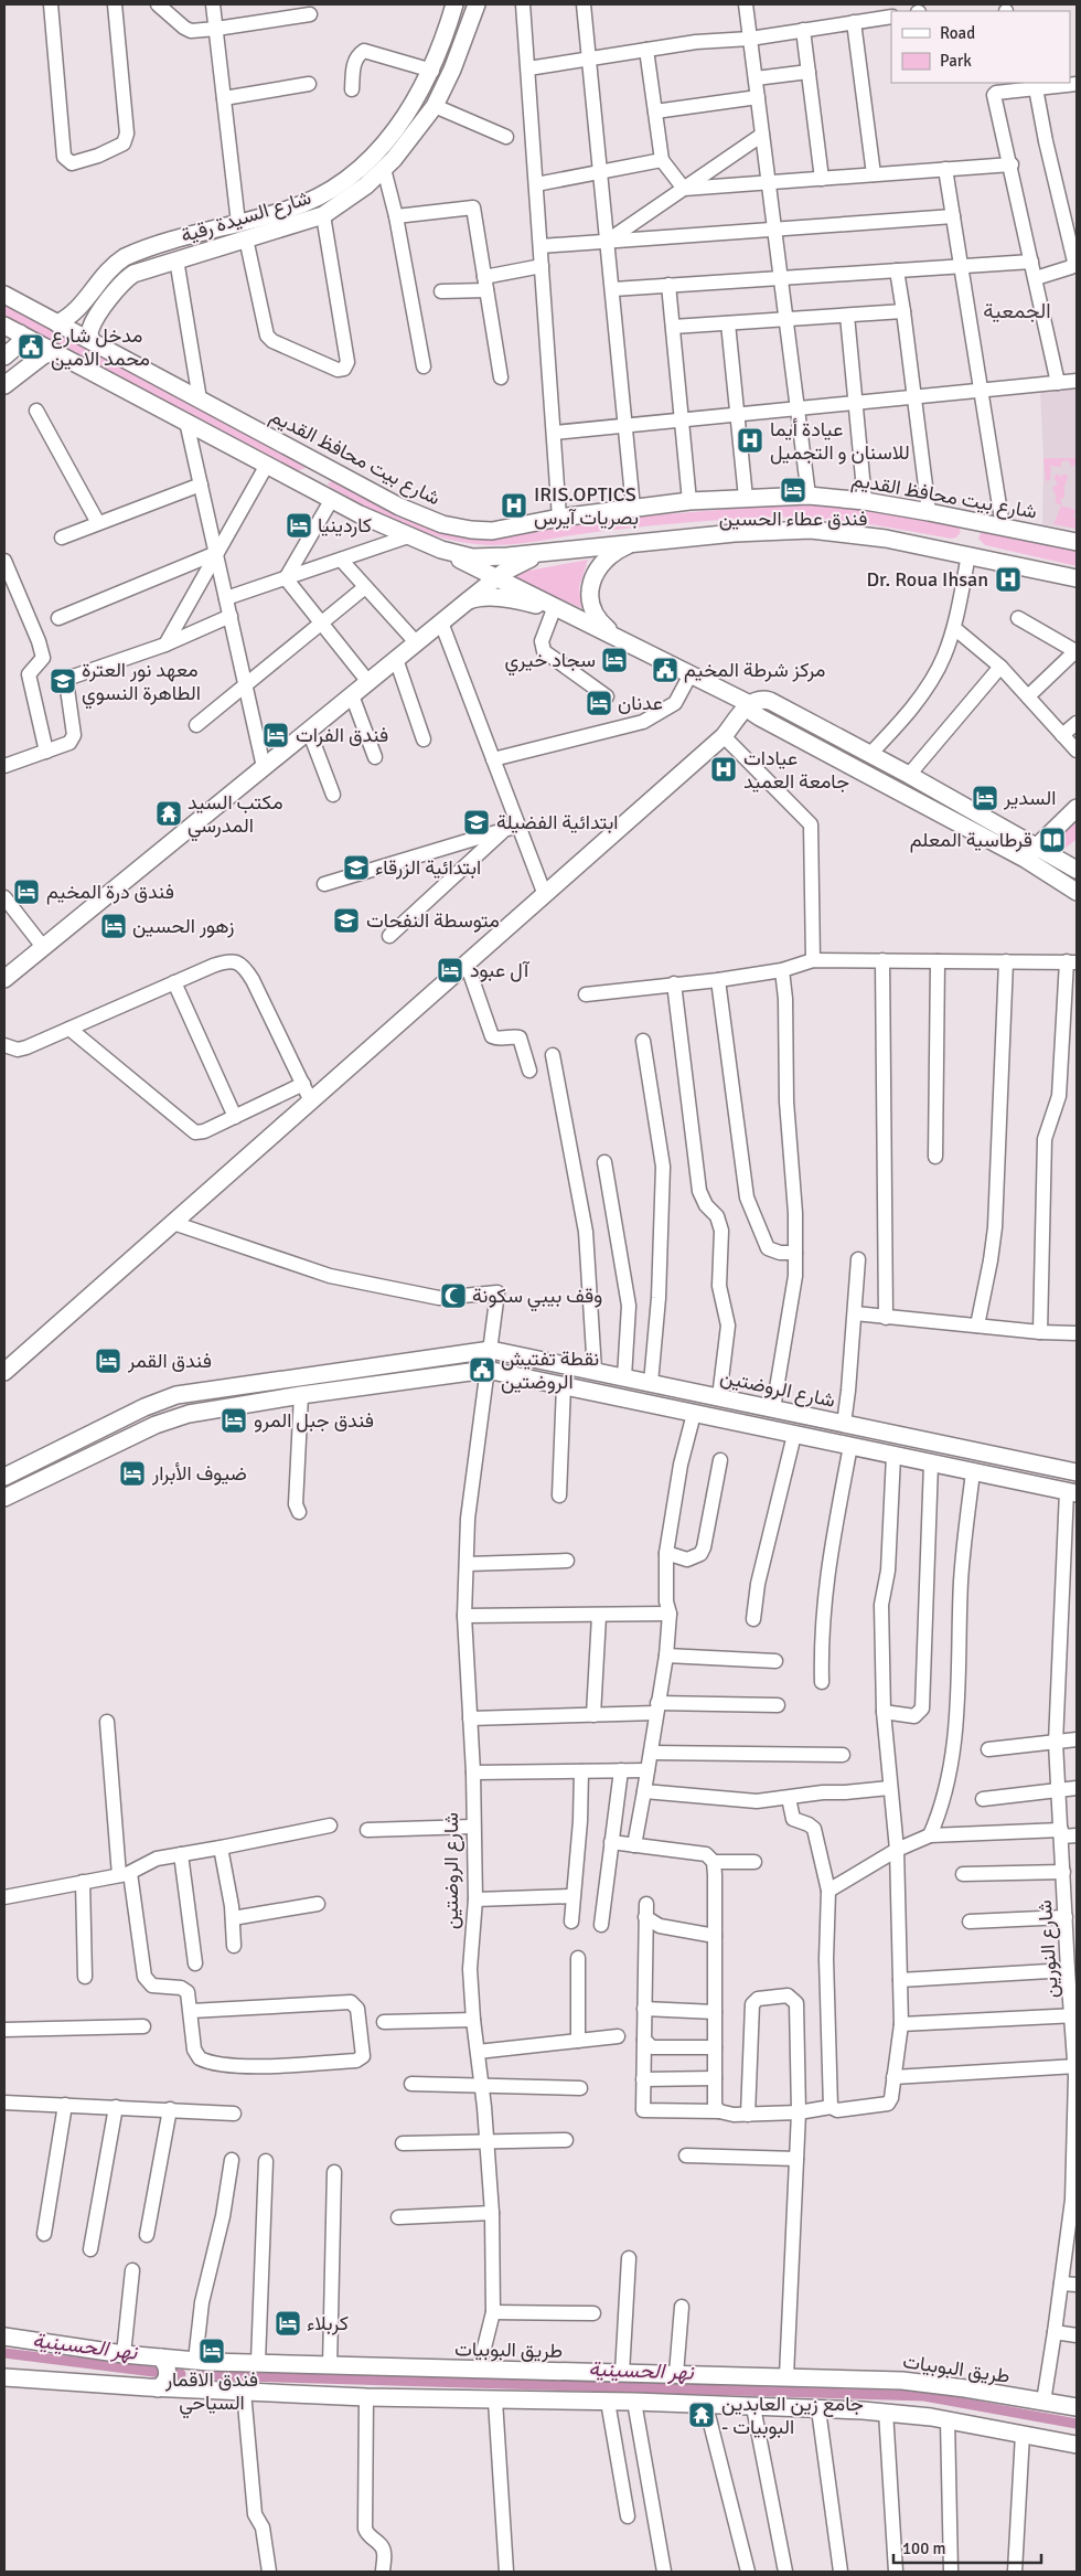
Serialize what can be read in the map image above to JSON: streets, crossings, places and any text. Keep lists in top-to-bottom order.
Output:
{
  "streets": {
    "main road": [
      "شارع السيدة رقية",
      "شارع بيت محافظ القديم",
      "شارع الروضتين",
      "طريق البوبيات"
    ],
    "street": ["شارع النورين"]
  },
  "crossings": [
    ["شارع السيدة رقية", "شارع بيت محافظ القديم"],
    ["شارع الروضتين", "طريق البوبيات"],
    ["شارع النورين", "طريق البوبيات"]
  ],
  "districts": ["الجمعية"],
  "water": ["نهر الحسينية"],
  "places": {
    "public building": ["مدخل شارع محمد الامين", "مركز شرطة المخيم", "نقطة تفتيش الروضتين"],
    "hospital": [
      "عيادة أيما للاسنان و التجميل",
      "IRIS.OPTICS بصريات آيرس",
      "Dr. Roua Ihsan",
      "عيادات جامعة العميد"
    ],
    "hotel": [
      "فندق عطاء الحسين",
      "كاردينيا",
      "سجاد خيري",
      "عدنان",
      "فندق الفرات",
      "السدير",
      "فندق درة المخيم",
      "زهور الحسين",
      "آل عبود",
      "فندق القمر",
      "فندق جبل المرو",
      "ضيوف الأبرار",
      "كربلاء",
      "فندق الاقمار السياحي"
    ],
    "school or university": [
      "معهد نور العترة الطاهرة النسوي",
      "ابتدائية الفضيلة",
      "ابتدائية الزرقاء",
      "متوسطة النفحات"
    ],
    "temple": ["مكتب السيد المدرسي", "جامع زين العابدين - البوبيات"],
    "library": ["قرطاسية المعلم"],
    "mosque": ["وقف بيبي سكونة"]
  },
  "legend": ["Road", "Park"],
  "scale_bar": "100 m"
}
